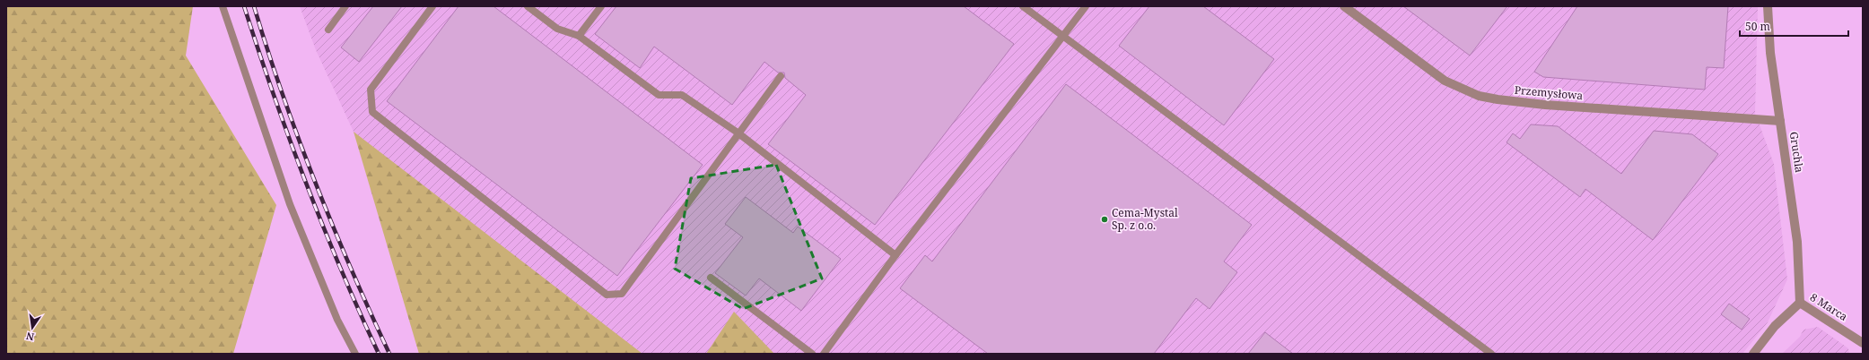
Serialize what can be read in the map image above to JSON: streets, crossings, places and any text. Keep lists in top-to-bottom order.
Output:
{
  "streets": {
    "street": ["Przemysłowa", "Gruchla", "8 Marca"]
  },
  "crossings": [
    ["Przemysłowa", "Gruchla"],
    ["Gruchla", "8 Marca"]
  ],
  "places": ["Cema-Mystal Sp. z o.o."],
  "scale_bar": "50 m",
  "north": "bottom"
}
